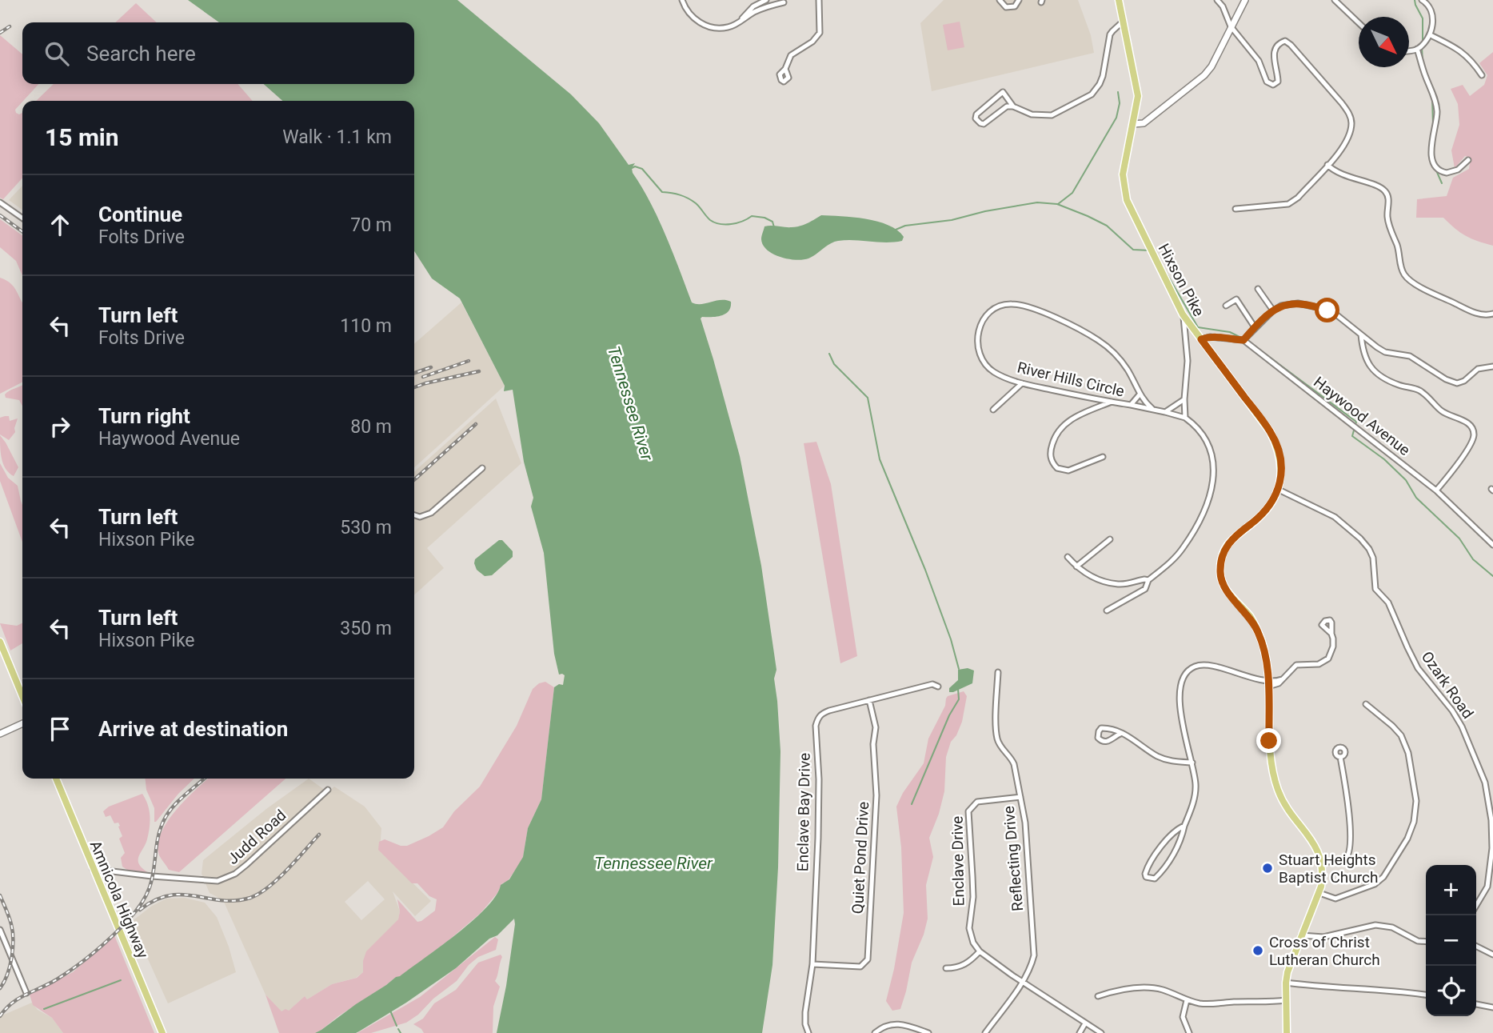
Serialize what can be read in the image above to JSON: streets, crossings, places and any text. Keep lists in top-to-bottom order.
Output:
{
  "streets": {
    "main road": ["Hixson Pike", "Amnicola Highway"],
    "street": [
      "River Hills Circle",
      "Haywood Avenue",
      "Ozark Road",
      "Enclave Bay Drive",
      "Judd Road",
      "Quiet Pond Drive",
      "Reflecting Drive",
      "Enclave Drive"
    ]
  },
  "crossings": [
    ["Hixson Pike", "Ozark Road"],
    ["Enclave Bay Drive", "Quiet Pond Drive"],
    ["Judd Road", "Amnicola Highway"],
    ["Reflecting Drive", "Enclave Drive"]
  ],
  "water": ["Tennessee River"],
  "places": ["Stuart Heights Baptist Church", "Cross of Christ Lutheran Church"],
  "north": "bottom right",
  "page": {
    "search": "Search here",
    "heading": ["15 min", "Walk · 1.1 km"],
    "list": [
      ["Continue", "Folts Drive", "70 m"],
      ["Turn left", "Folts Drive", "110 m"],
      ["Turn right", "Haywood Avenue", "80 m"],
      ["Turn left", "Hixson Pike", "530 m"],
      ["Turn left", "Hixson Pike", "350 m"],
      "Arrive at destination"
    ],
    "map_buttons": ["+", "−"]
  }
}
